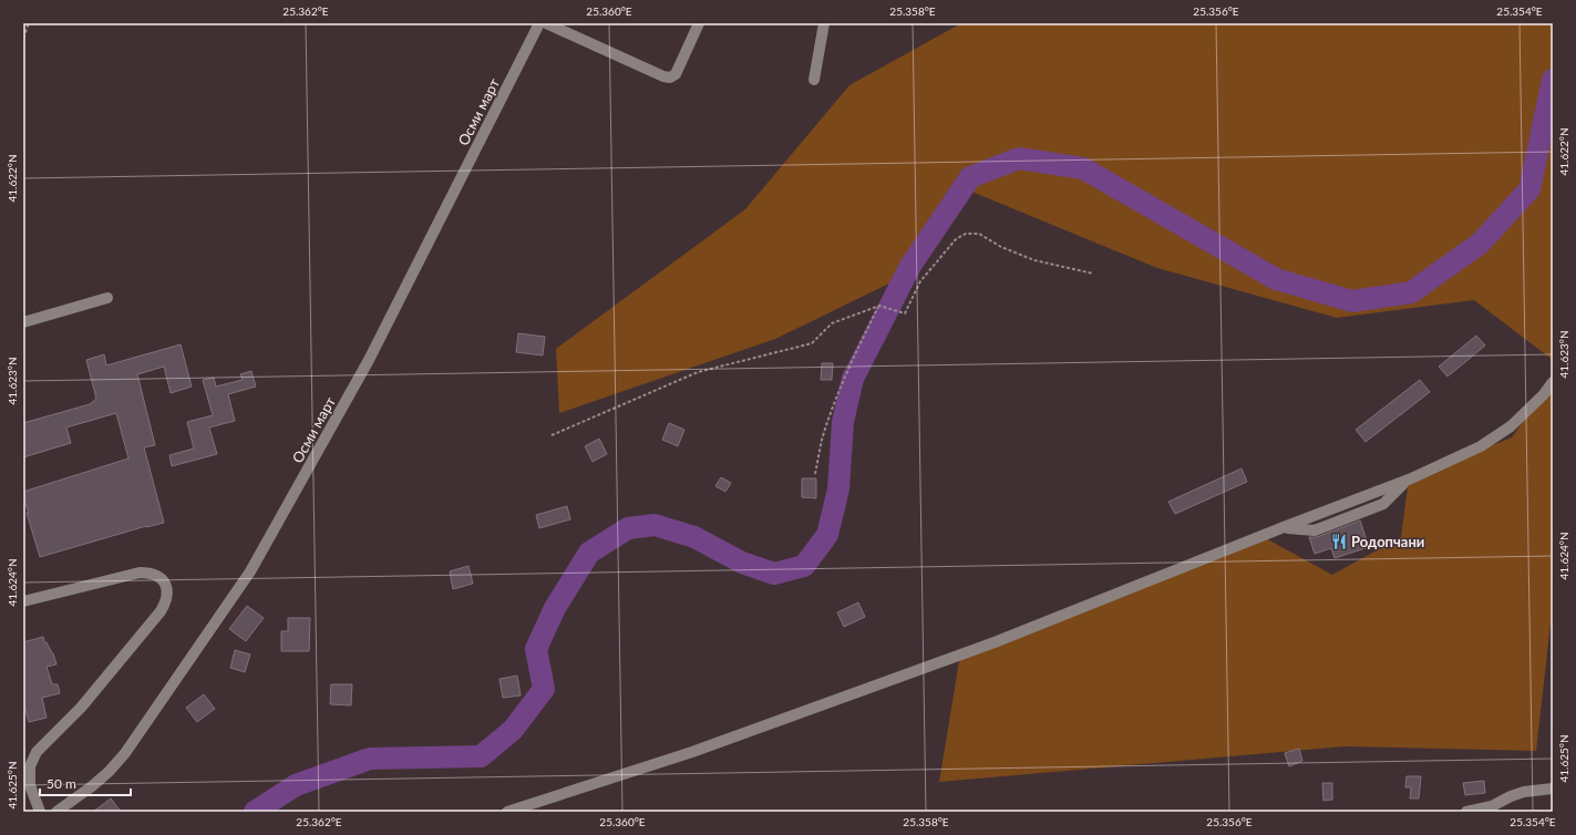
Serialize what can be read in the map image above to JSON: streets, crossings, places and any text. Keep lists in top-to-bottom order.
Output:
{
  "streets": {
    "street": ["Осми март"]
  },
  "places": {
    "restaurant": ["Родопчани"]
  },
  "scale_bar": "50 m",
  "coordinates": [
    "25.362°E",
    "25.360°E",
    "25.358°E",
    "25.356°E",
    "25.354°E",
    "41.622°N",
    "41.623°N",
    "41.624°N",
    "41.625°N"
  ]
}
